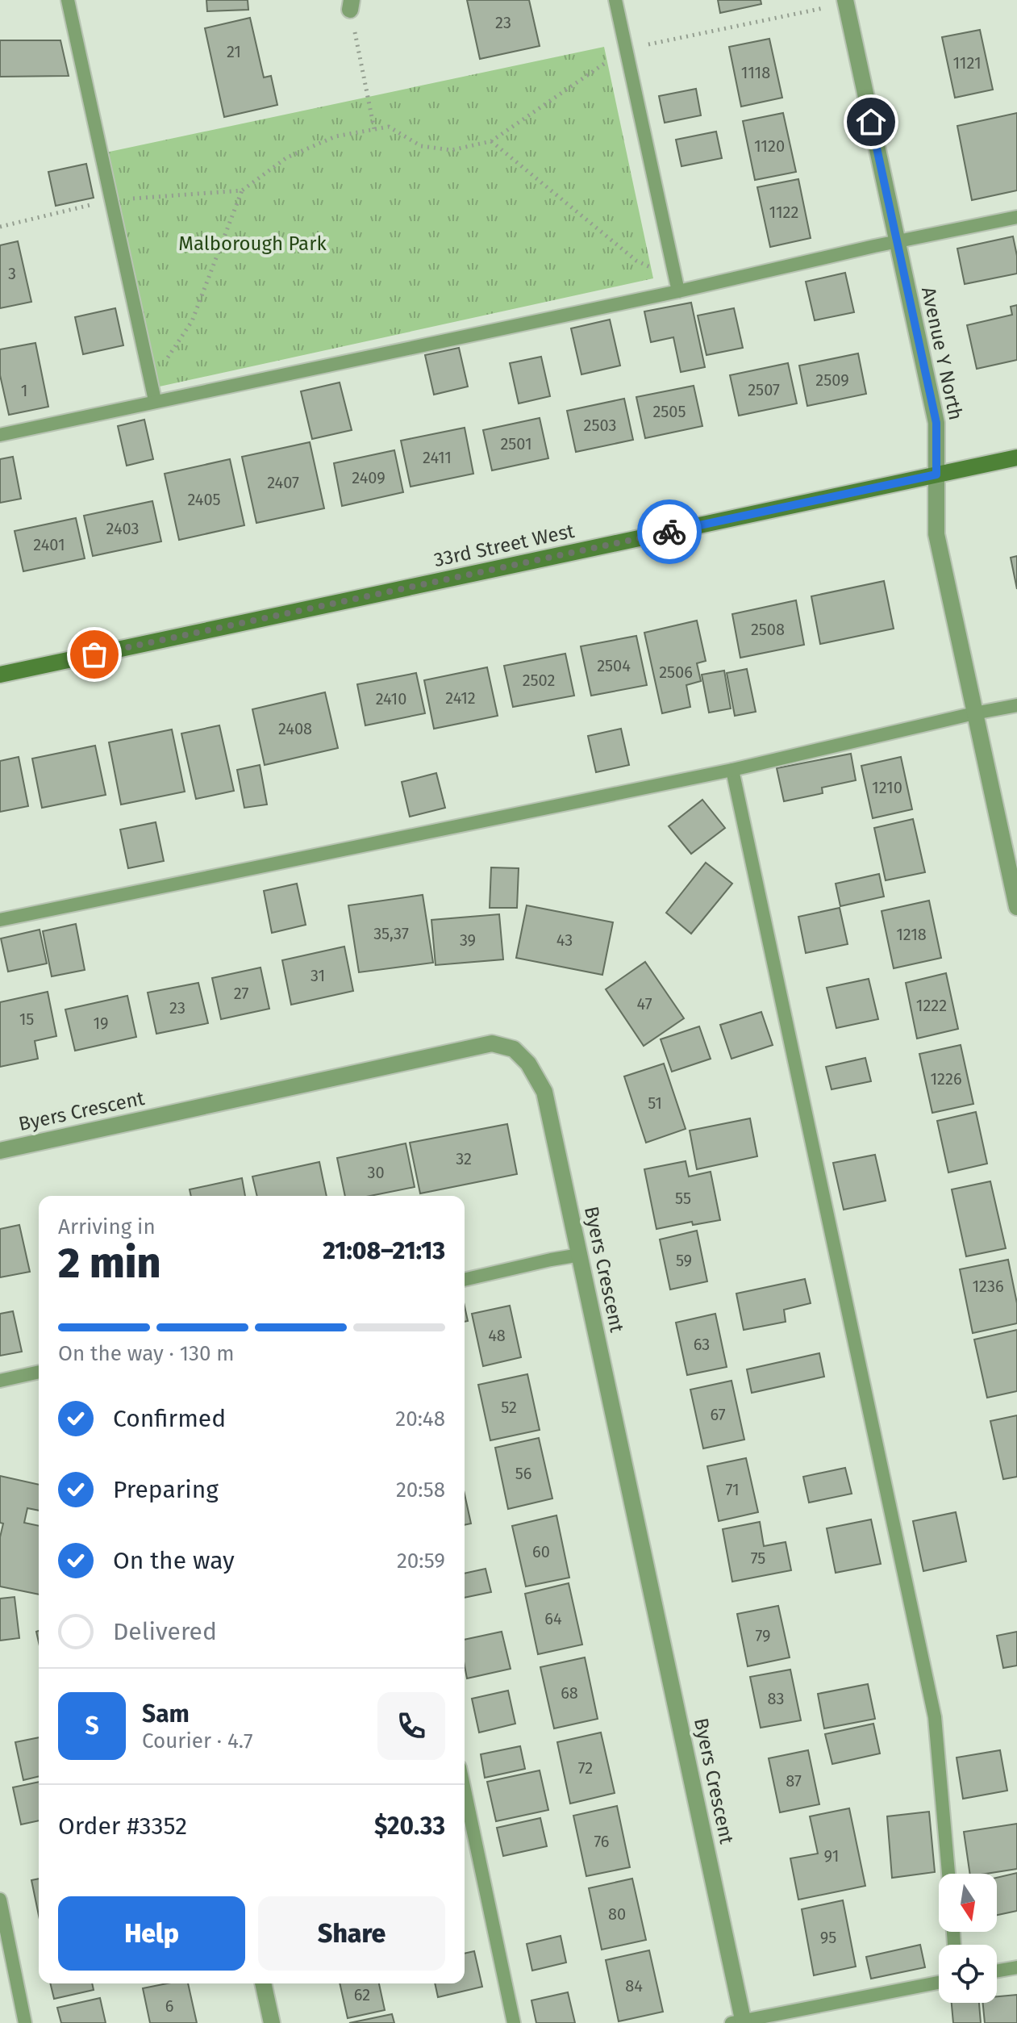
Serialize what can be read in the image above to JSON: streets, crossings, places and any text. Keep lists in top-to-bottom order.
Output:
{
  "streets": {
    "main road": ["33rd Street West"],
    "street": ["Avenue Y North", "Byers Crescent"]
  },
  "crossings": [
    ["Avenue Y North", "33rd Street West"]
  ],
  "parks": ["Malborough Park"],
  "house_numbers": [
    "23",
    "21",
    "1121",
    "1118",
    "1120",
    "1122",
    "3",
    "2509",
    "2507",
    "1",
    "2505",
    "2503",
    "2501",
    "2411",
    "2409",
    "2407",
    "2405",
    "2403",
    "2401",
    "2508",
    "2504",
    "2506",
    "2502",
    "2412",
    "2410",
    "2408",
    "1210",
    "35,37",
    "1218",
    "39",
    "43",
    "31",
    "27",
    "47",
    "1222",
    "23",
    "15",
    "19",
    "1226",
    "51",
    "32",
    "30",
    "55",
    "59",
    "1236",
    "48",
    "63",
    "52",
    "67",
    "56",
    "71",
    "60",
    "75",
    "64",
    "79",
    "68",
    "83",
    "72",
    "87",
    "76",
    "91",
    "80",
    "95",
    "84",
    "62",
    "6"
  ],
  "north": "bottom",
  "page": {
    "heading": ["2 min", "Arriving in", "21:08–21:13"],
    "panel": [
      "Sam",
      "Courier · 4.7",
      "Order #3352",
      "$20.33"
    ],
    "bar": "On the way · 130 m",
    "list": [
      ["Confirmed", "20:48"],
      ["Preparing", "20:58"],
      ["On the way", "20:59"],
      "Delivered"
    ],
    "round": "S",
    "buttons": ["Help", "Share"]
  }
}
